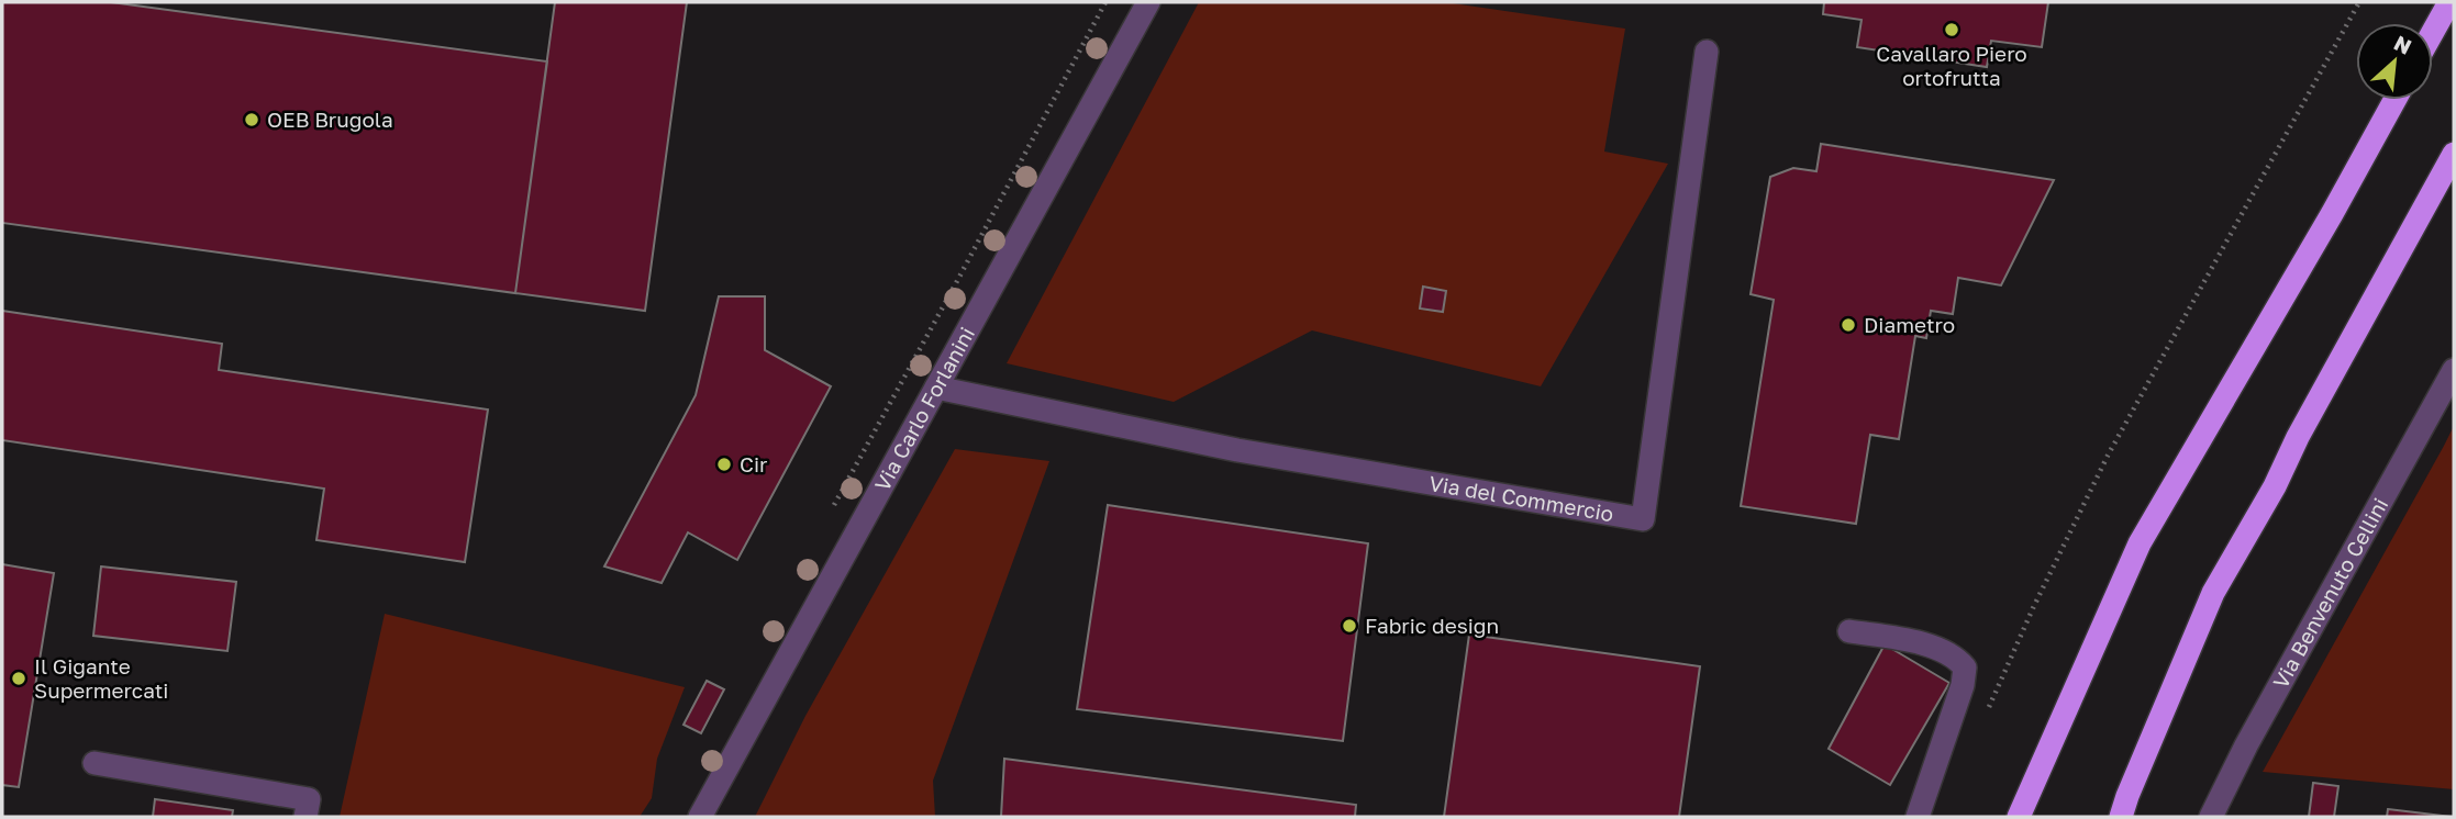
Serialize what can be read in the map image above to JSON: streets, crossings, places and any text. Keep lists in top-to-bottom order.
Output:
{
  "streets": {
    "street": ["Via Carlo Forlanini", "Via del Commercio", "Via Benvenuto Cellini"]
  },
  "crossings": [
    ["Via Carlo Forlanini", "Via del Commercio"]
  ],
  "places": [
    "Cavallaro Piero ortofrutta",
    "OEB Brugola",
    "Diametro",
    "Cir",
    "Fabric design",
    "Il Gigante Supermercati"
  ],
  "north": "top right"
}
